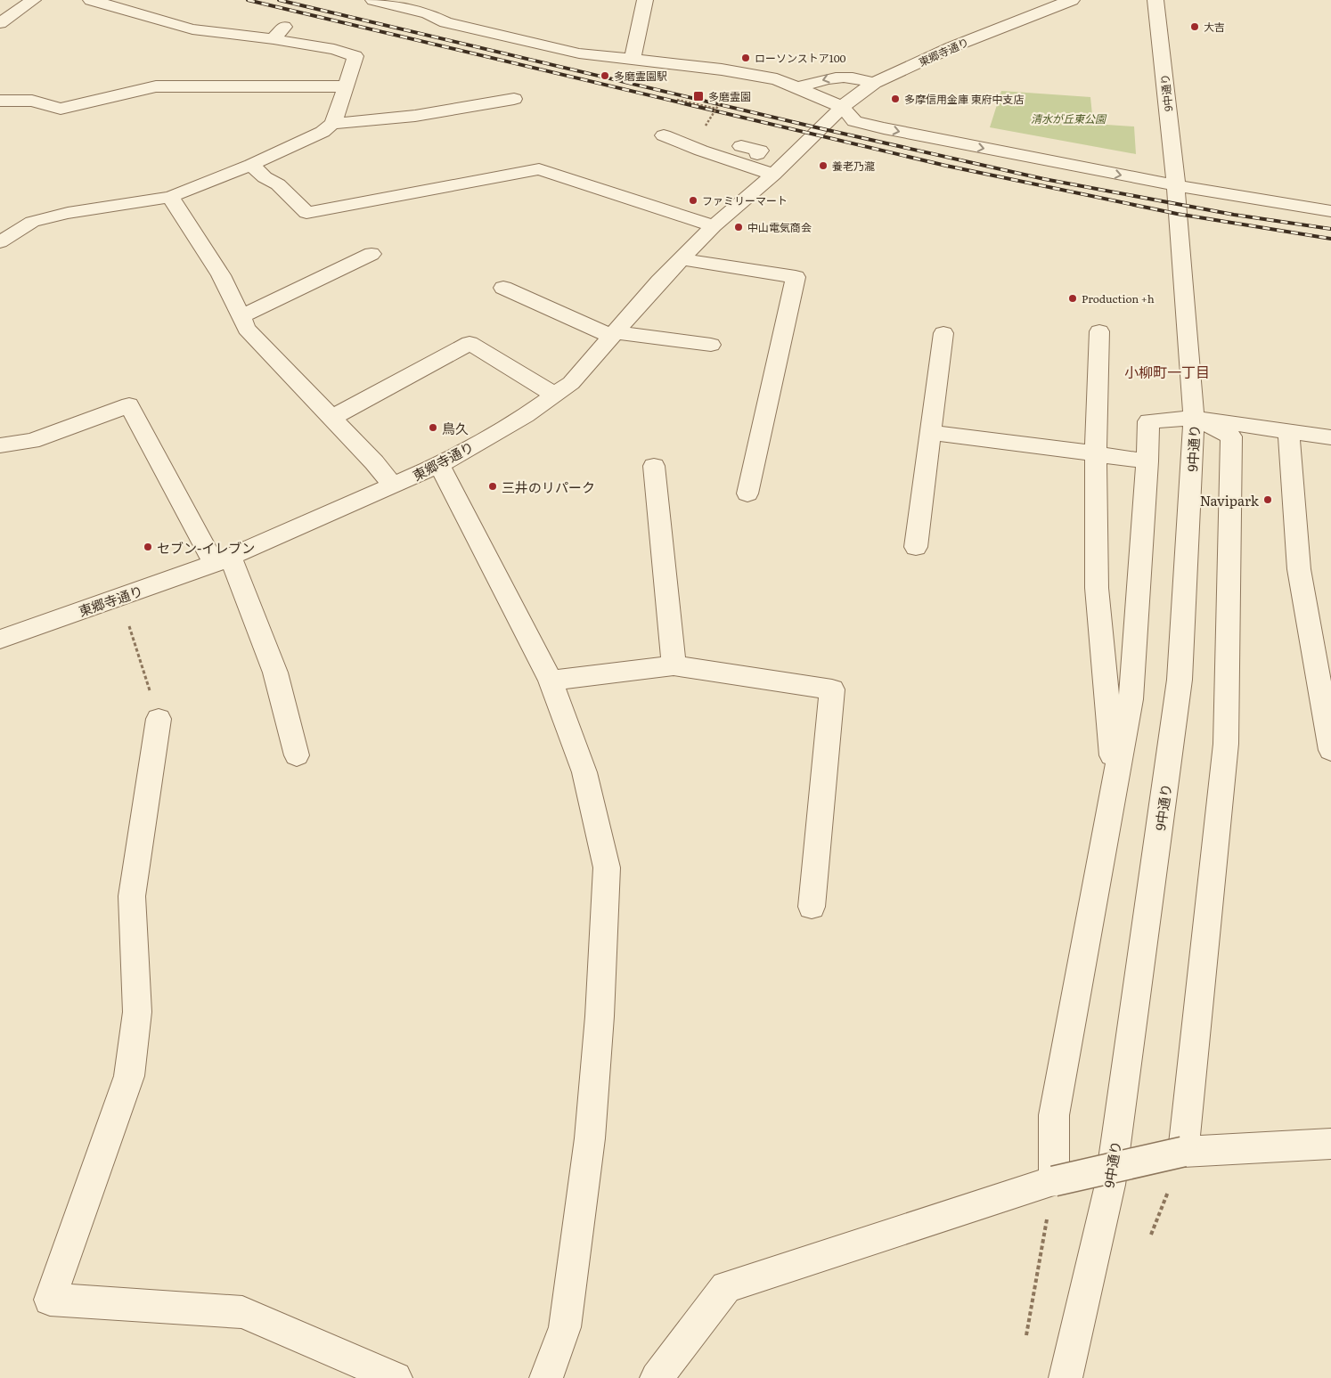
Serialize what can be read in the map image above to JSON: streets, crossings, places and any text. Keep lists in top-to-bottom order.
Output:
{
  "streets": {
    "street": ["東郷寺通り", "9中通り"]
  },
  "districts": ["小柳町一丁目"],
  "parks": ["清水が丘東公園"],
  "places": {
    "other": [
      "大吉",
      "ローソンストア100",
      "多磨霊園駅",
      "多摩信用金庫 東府中支店",
      "養老乃瀧",
      "ファミリーマート",
      "中山電気商会",
      "Production +h",
      "鳥久",
      "三井のリパーク",
      "Navipark",
      "セブン-イレブン"
    ],
    "transit": ["多磨霊園"]
  }
}
